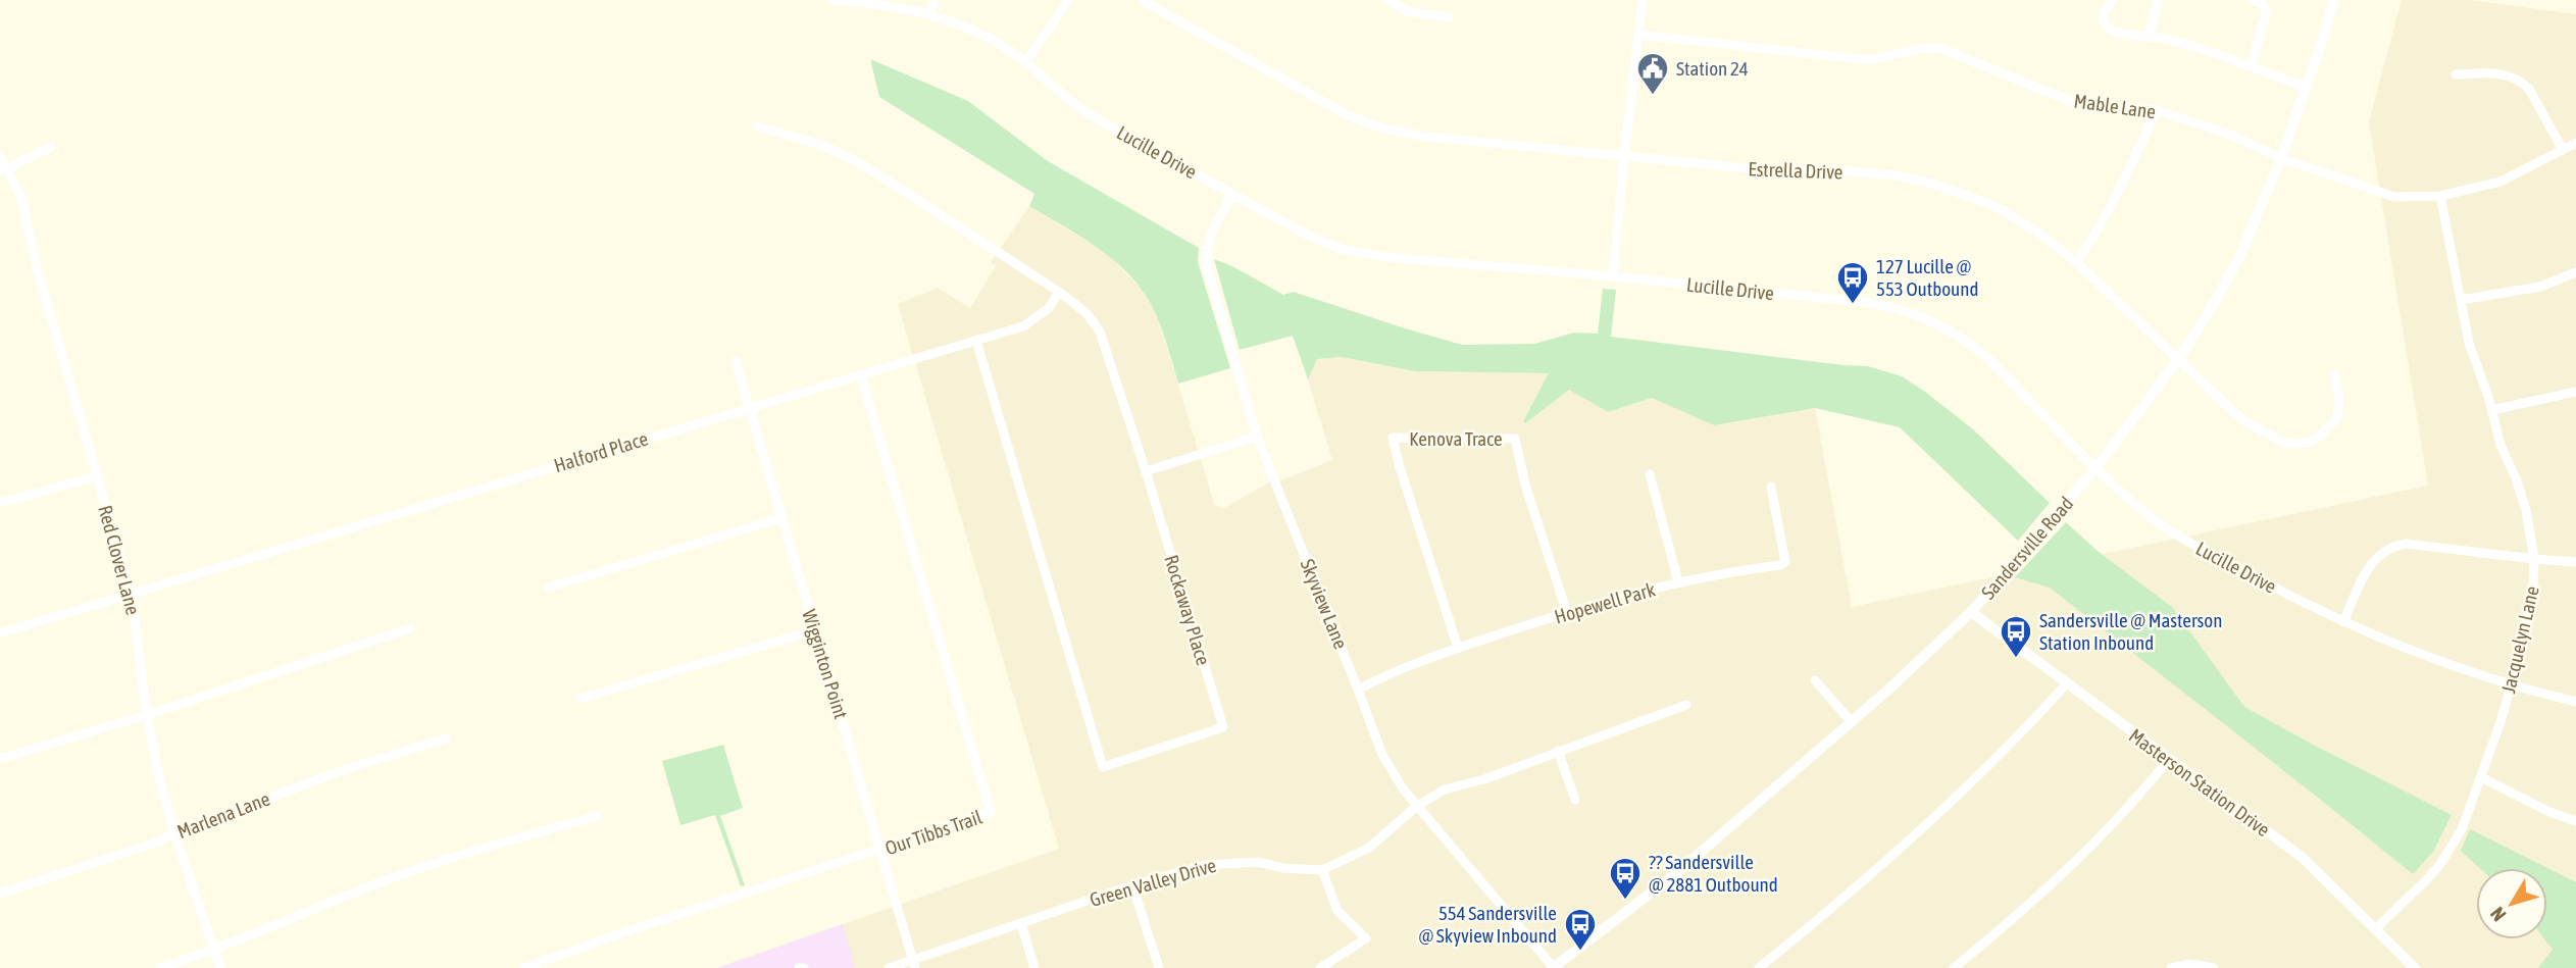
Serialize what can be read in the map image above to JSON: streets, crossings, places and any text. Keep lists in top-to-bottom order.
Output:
{
  "streets": {
    "street": [
      "Mable Lane",
      "Lucille Drive",
      "Estrella Drive",
      "Kenova Trace",
      "Halford Place",
      "Sandersville Road",
      "Red Clover Lane",
      "Hopewell Park",
      "Skyview Lane",
      "Rockaway Place",
      "Jacquelyn Lane",
      "Wigginton Point",
      "Masterson Station Drive",
      "Marlena Lane",
      "Our Tibbs Trail",
      "Green Valley Drive"
    ]
  },
  "crossings": [
    ["Mable Lane", "Sandersville Road"],
    ["Mable Lane", "Jacquelyn Lane"],
    ["Lucille Drive", "Sandersville Road"],
    ["Lucille Drive", "Skyview Lane"],
    ["Lucille Drive", "Jacquelyn Lane"],
    ["Estrella Drive", "Sandersville Road"],
    ["Kenova Trace", "Hopewell Park"],
    ["Halford Place", "Red Clover Lane"],
    ["Halford Place", "Rockaway Place"],
    ["Halford Place", "Wigginton Point"],
    ["Halford Place", "Our Tibbs Trail"],
    ["Sandersville Road", "Skyview Lane"],
    ["Sandersville Road", "Masterson Station Drive"],
    ["Red Clover Lane", "Marlena Lane"],
    ["Hopewell Park", "Skyview Lane"],
    ["Skyview Lane", "Green Valley Drive"],
    ["Jacquelyn Lane", "Masterson Station Drive"],
    ["Wigginton Point", "Our Tibbs Trail"],
    ["Wigginton Point", "Green Valley Drive"]
  ],
  "places": {
    "public building": ["Station 24"],
    "bus stop": [
      "127 Lucille @ 553 Outbound",
      "Sandersville @ Masterson Station Inbound",
      "?? Sandersville @ 2881 Outbound",
      "554 Sandersville @ Skyview Inbound"
    ]
  },
  "north": "bottom left"
}
